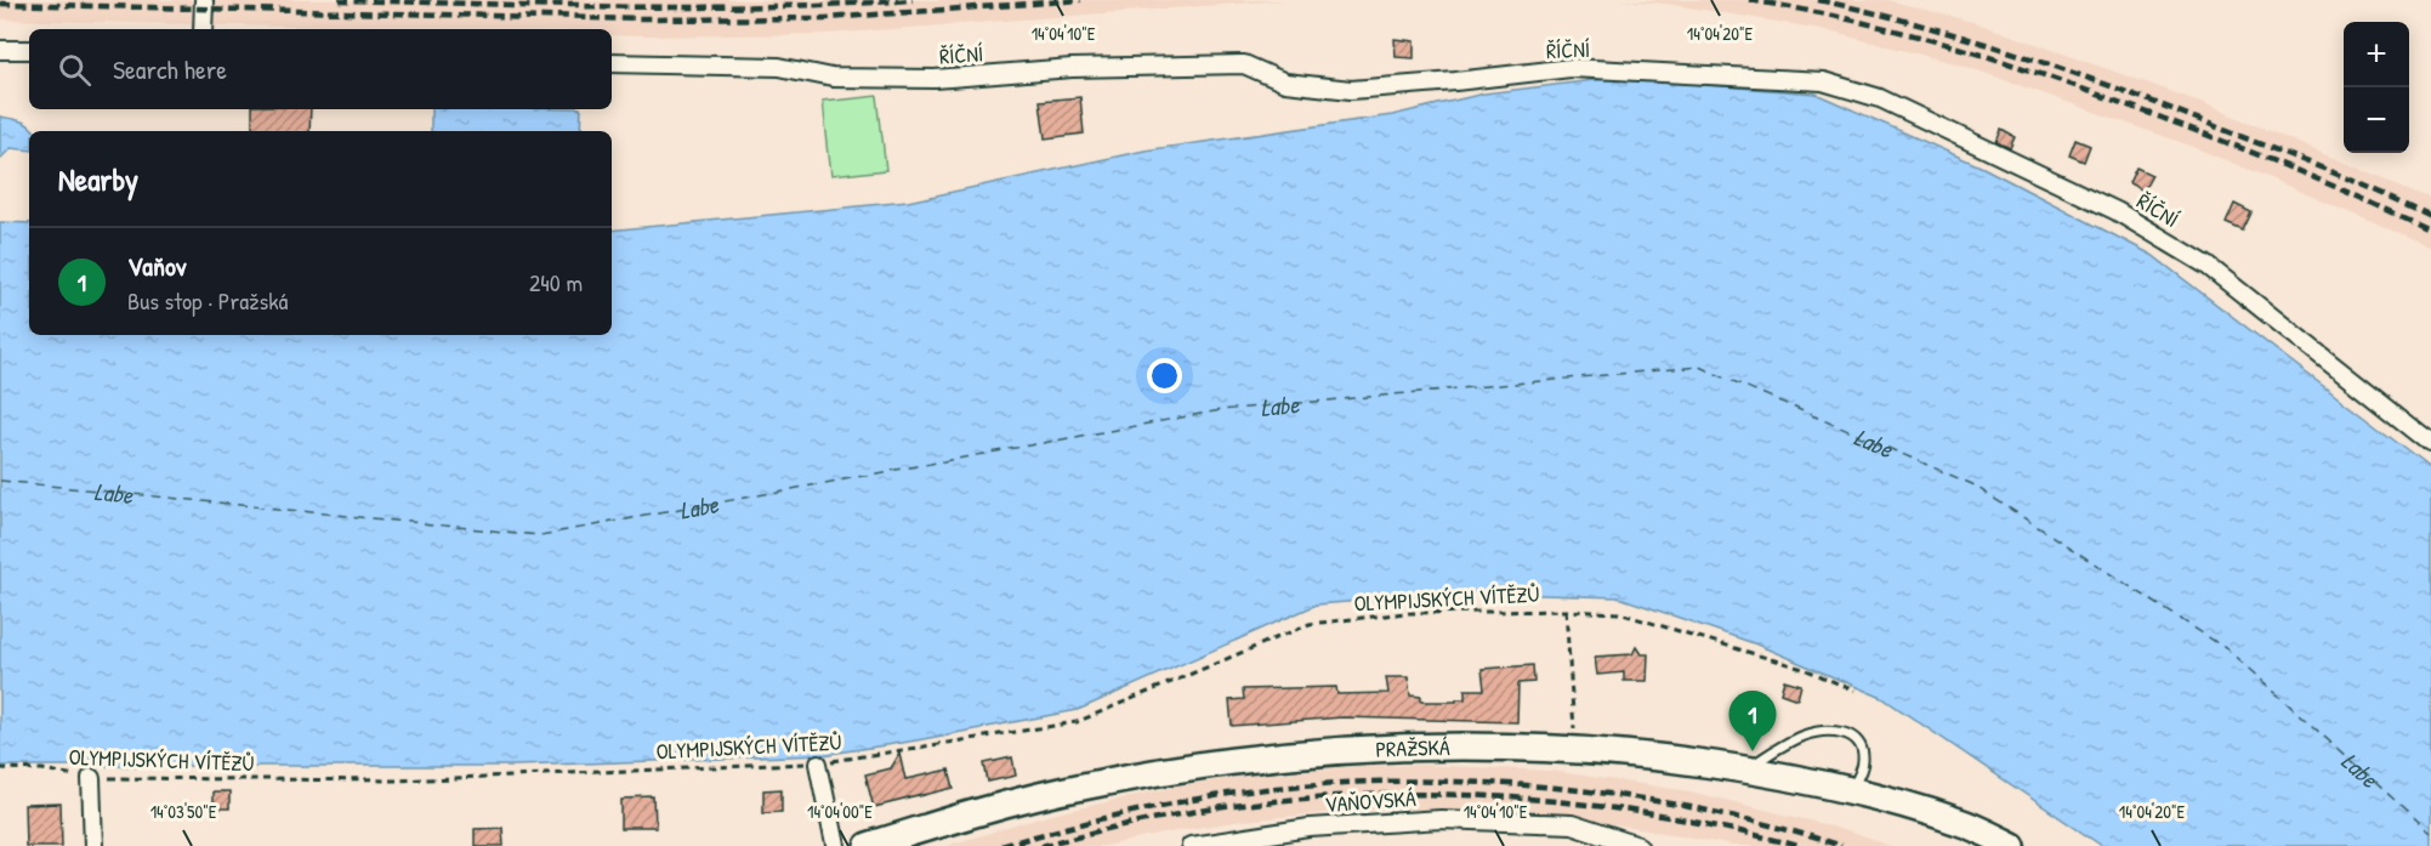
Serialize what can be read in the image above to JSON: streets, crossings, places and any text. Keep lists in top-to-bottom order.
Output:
{
  "streets": {
    "main road": ["PRAŽSKÁ"],
    "street": ["ŘÍČNÍ", "VAŇOVSKÁ"],
    "path": ["OLYMPIJSKÝCH VÍTĚZŮ"]
  },
  "crossings": [
    ["OLYMPIJSKÝCH VÍTĚZŮ", "PRAŽSKÁ"]
  ],
  "water": ["Labe"],
  "page": {
    "map_buttons": ["+", "−"],
    "search": "Search here",
    "heading": "Nearby",
    "list": [
      {
        "mark": "1",
        "name": "Vaňov",
        "note": "Bus stop · Pražská",
        "value": "240 m"
      }
    ],
    "pins": "1"
  },
  "coordinates": [
    "14°04'10\"E",
    "14°04'20\"E",
    "14°03'50\"E",
    "14°04'00\"E"
  ]
}
